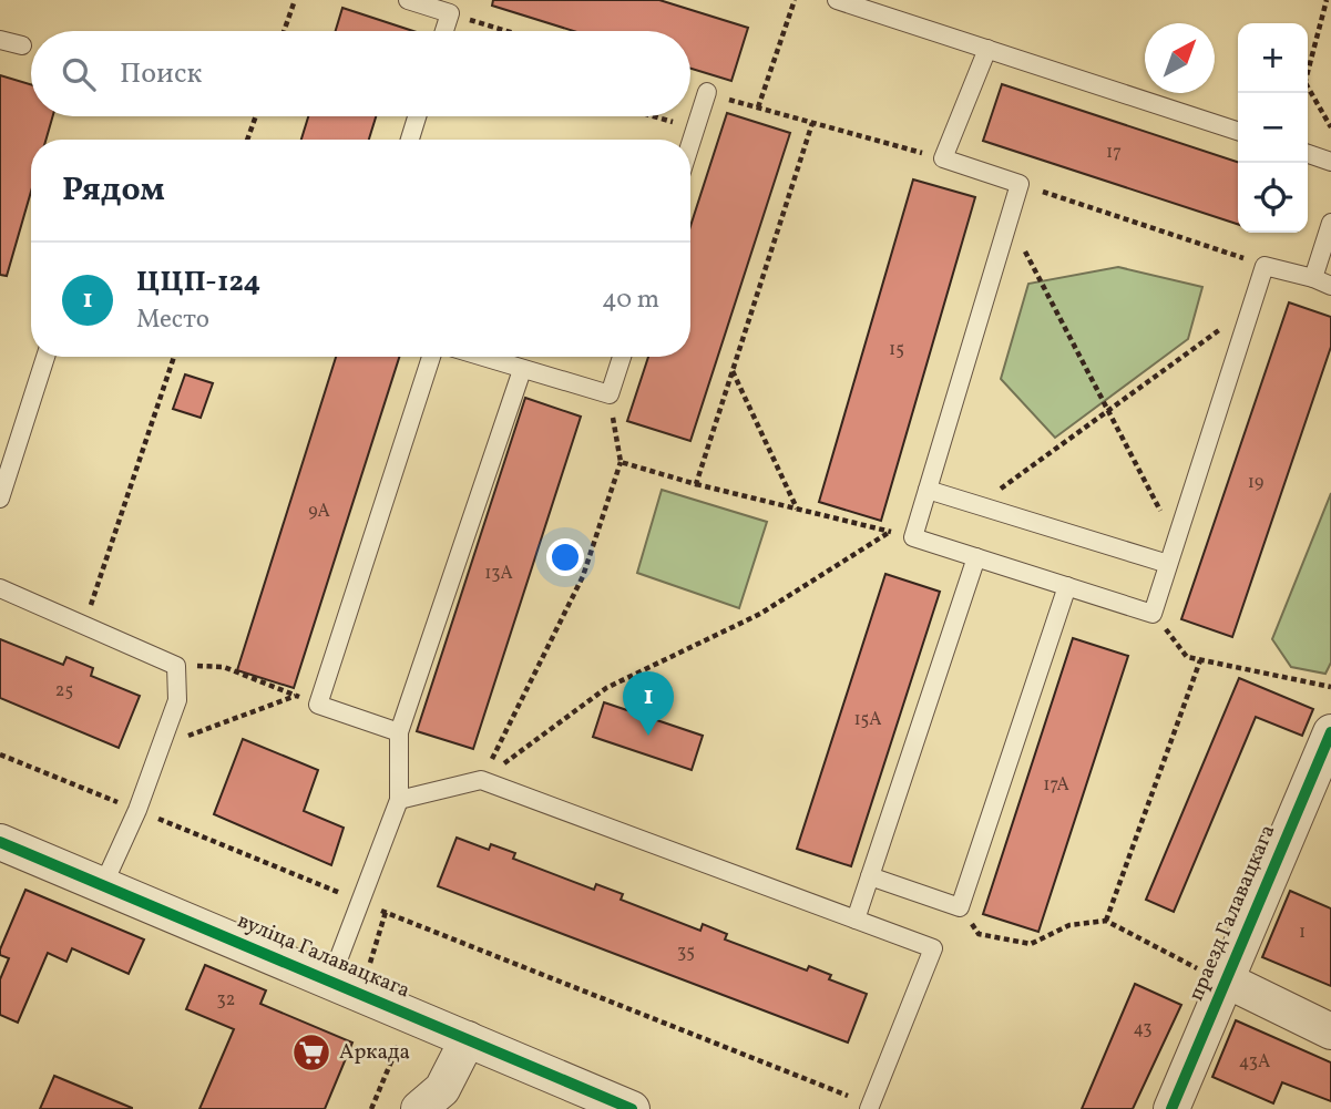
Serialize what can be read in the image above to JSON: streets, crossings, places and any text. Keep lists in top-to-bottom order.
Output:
{
  "streets": {
    "street": ["праезд Галавацкага", "вуліца Галавацкага"]
  },
  "places": {
    "supermarket": ["Аркада"]
  },
  "house_numbers": [
    "17",
    "15",
    "19",
    "9А",
    "13А",
    "25",
    "15А",
    "17А",
    "1",
    "35",
    "32",
    "43",
    "43А"
  ],
  "north": "top right",
  "page": {
    "map_buttons": ["+", "−"],
    "search": "Поиск",
    "heading": "Рядом",
    "list": [
      {
        "mark": "1",
        "name": "ЦЦП-124",
        "note": "Место",
        "value": "40 m"
      }
    ],
    "pins": "1"
  }
}
